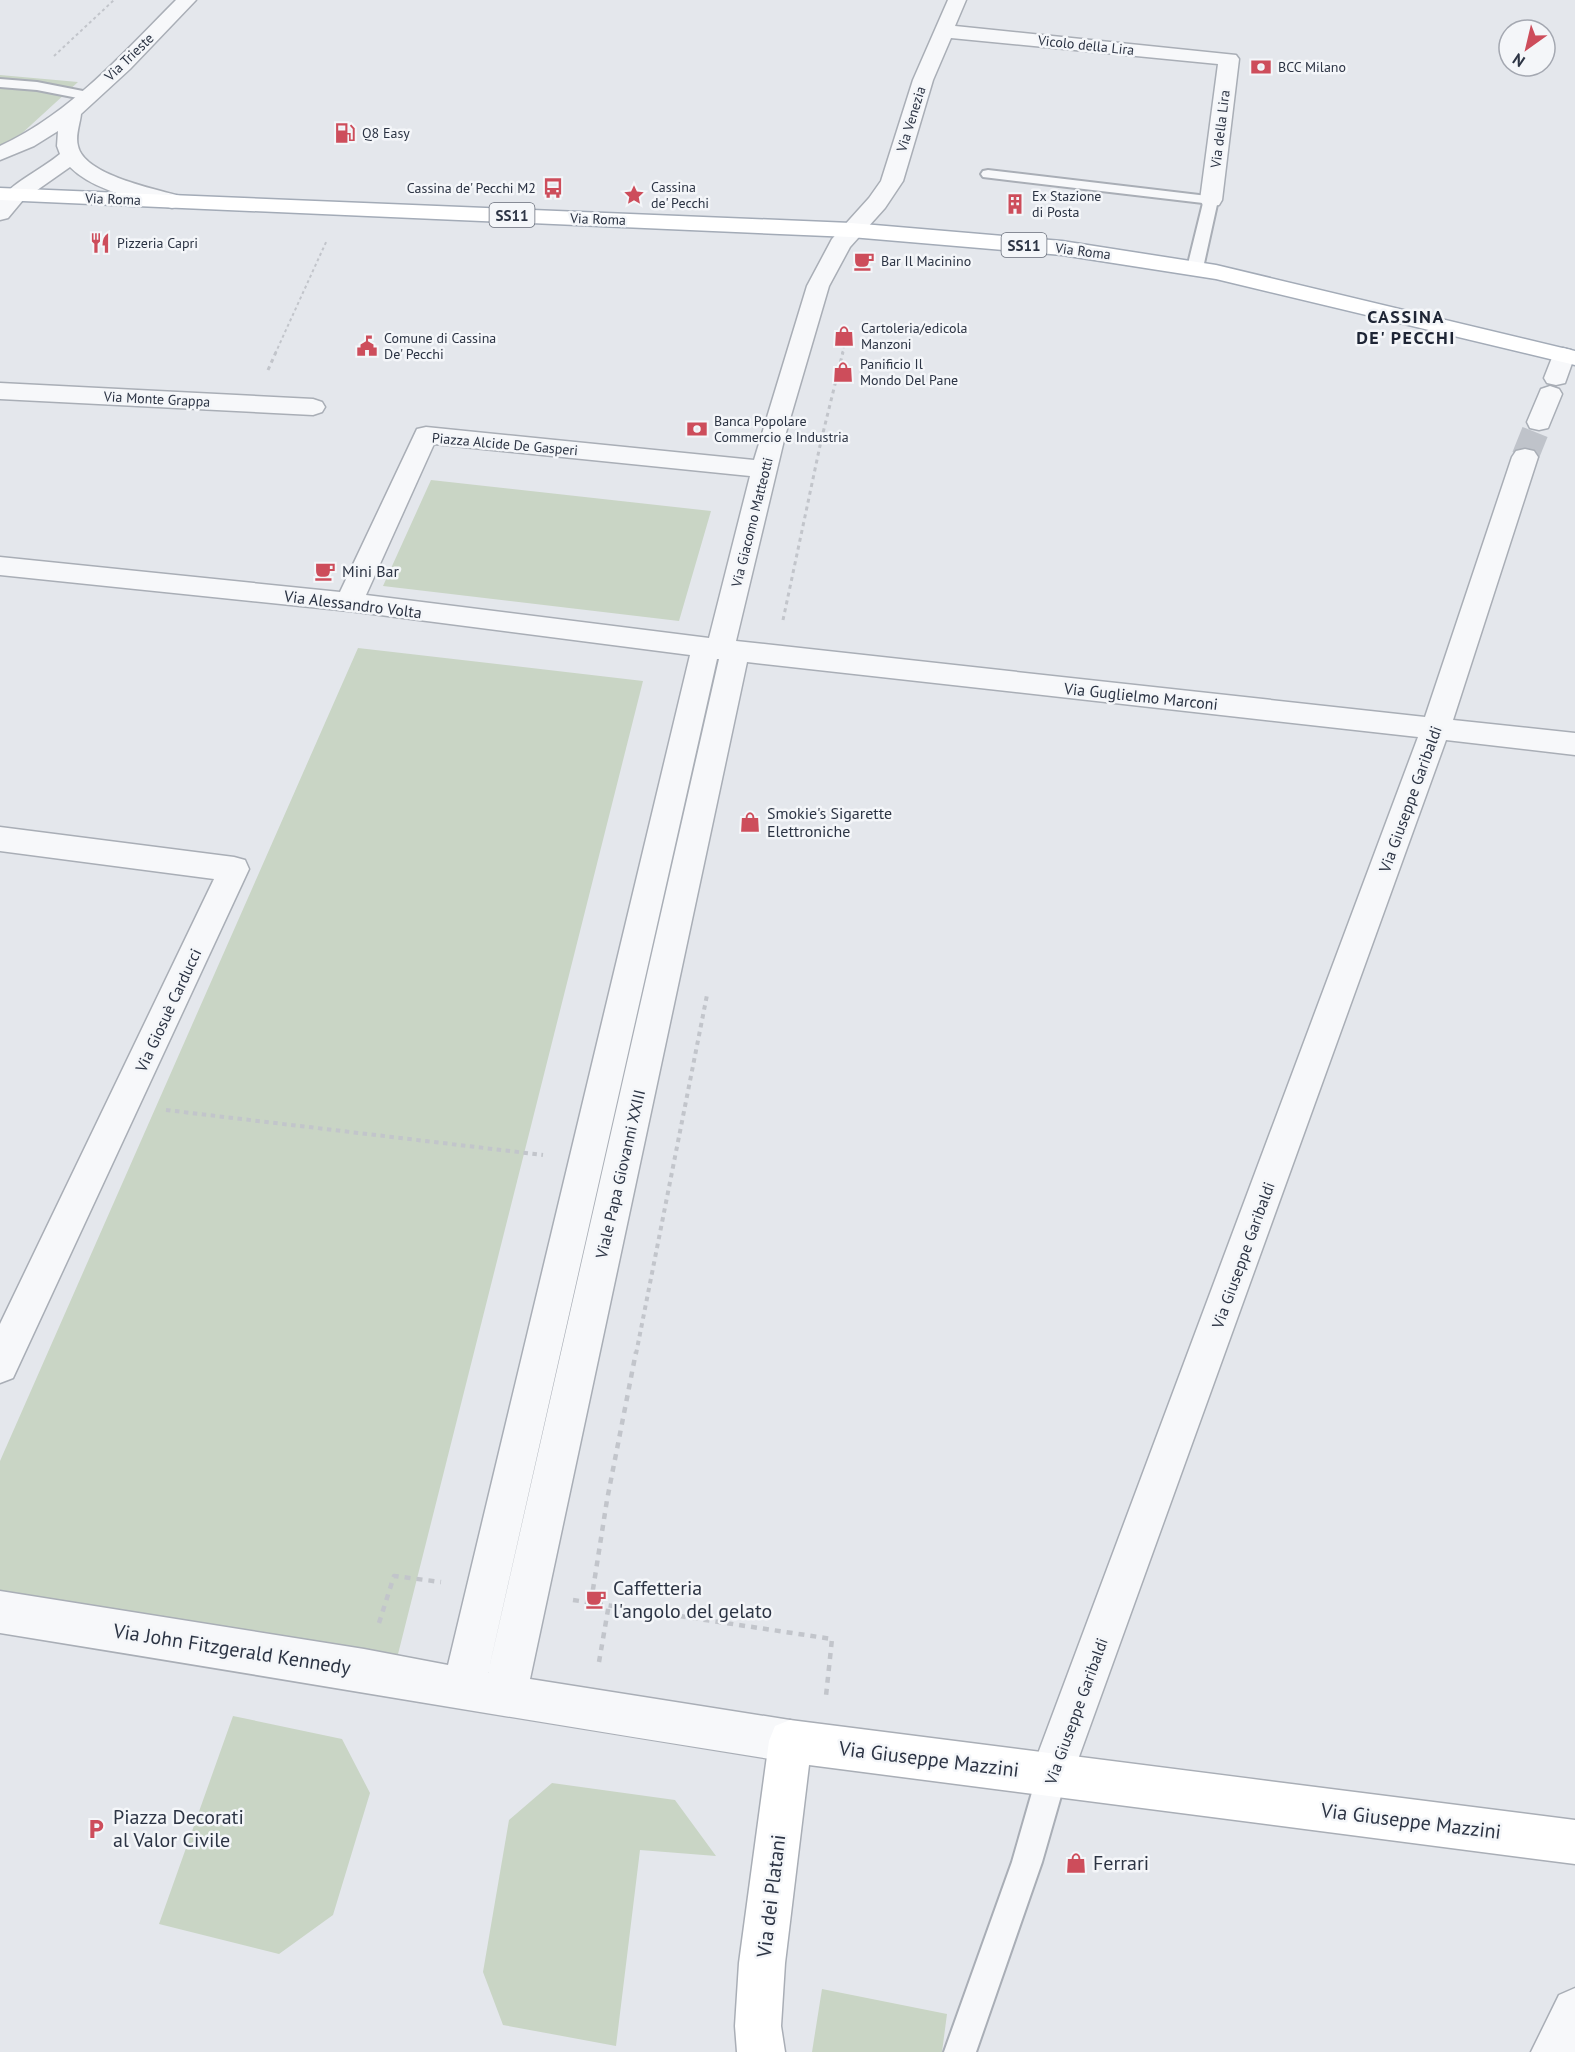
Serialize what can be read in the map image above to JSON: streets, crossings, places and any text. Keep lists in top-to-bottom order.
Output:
{
  "streets": {
    "main road": [
      "Via Roma",
      "SS11",
      "Via Giuseppe Mazzini",
      "Via dei Platani"
    ],
    "street": [
      "Vicolo della Lira",
      "Via Trieste",
      "Via Venezia",
      "Via della Lira",
      "Via Monte Grappa",
      "Piazza Alcide De Gasperi",
      "Via Giacomo Matteotti",
      "Via Alessandro Volta",
      "Via Guglielmo Marconi",
      "Via Giuseppe Garibaldi",
      "Via Giosuè Carducci",
      "Viale Papa Giovanni XXIII",
      "Via John Fitzgerald Kennedy"
    ]
  },
  "crossings": [
    ["Vicolo della Lira", "Via Venezia"],
    ["Vicolo della Lira", "Via della Lira"],
    ["Via Venezia", "Via Roma"],
    ["Via Venezia", "Via Giacomo Matteotti"],
    ["Via Roma", "Via Giacomo Matteotti"],
    ["Piazza Alcide De Gasperi", "Via Giacomo Matteotti"],
    ["Piazza Alcide De Gasperi", "Via Alessandro Volta"],
    ["Via Giacomo Matteotti", "Via Alessandro Volta"],
    ["Via Giacomo Matteotti", "Via Guglielmo Marconi"],
    ["Via Giacomo Matteotti", "Viale Papa Giovanni XXIII"],
    ["Via Alessandro Volta", "Via Guglielmo Marconi"],
    ["Via Alessandro Volta", "Viale Papa Giovanni XXIII"],
    ["Via Guglielmo Marconi", "Via Giuseppe Garibaldi"],
    ["Via Guglielmo Marconi", "Viale Papa Giovanni XXIII"],
    ["Via Giuseppe Garibaldi", "Via Giuseppe Mazzini"],
    ["Viale Papa Giovanni XXIII", "Via Giuseppe Mazzini"],
    ["Via John Fitzgerald Kennedy", "Via Giuseppe Mazzini"],
    ["Via Giuseppe Mazzini", "Via dei Platani"]
  ],
  "districts": ["CASSINA DE' PECCHI"],
  "places": {
    "bank": ["BCC Milano", "Banca Popolare Commercio e Industria"],
    "fuel station": ["Q8 Easy"],
    "bus stop": ["Cassina de' Pecchi M2"],
    "place": ["Cassina de' Pecchi"],
    "building": ["Ex Stazione di Posta"],
    "restaurant": ["Pizzeria Capri"],
    "cafe": ["Bar Il Macinino", "Mini Bar", "Caffetteria l'angolo del gelato"],
    "shop": [
      "Cartoleria/edicola Manzoni",
      "Panificio Il Mondo Del Pane",
      "Smokie's Sigarette Elettroniche",
      "Ferrari"
    ],
    "public building": ["Comune di Cassina De' Pecchi"],
    "parking": ["Piazza Decorati al Valor Civile"]
  },
  "north": "bottom left"
}
